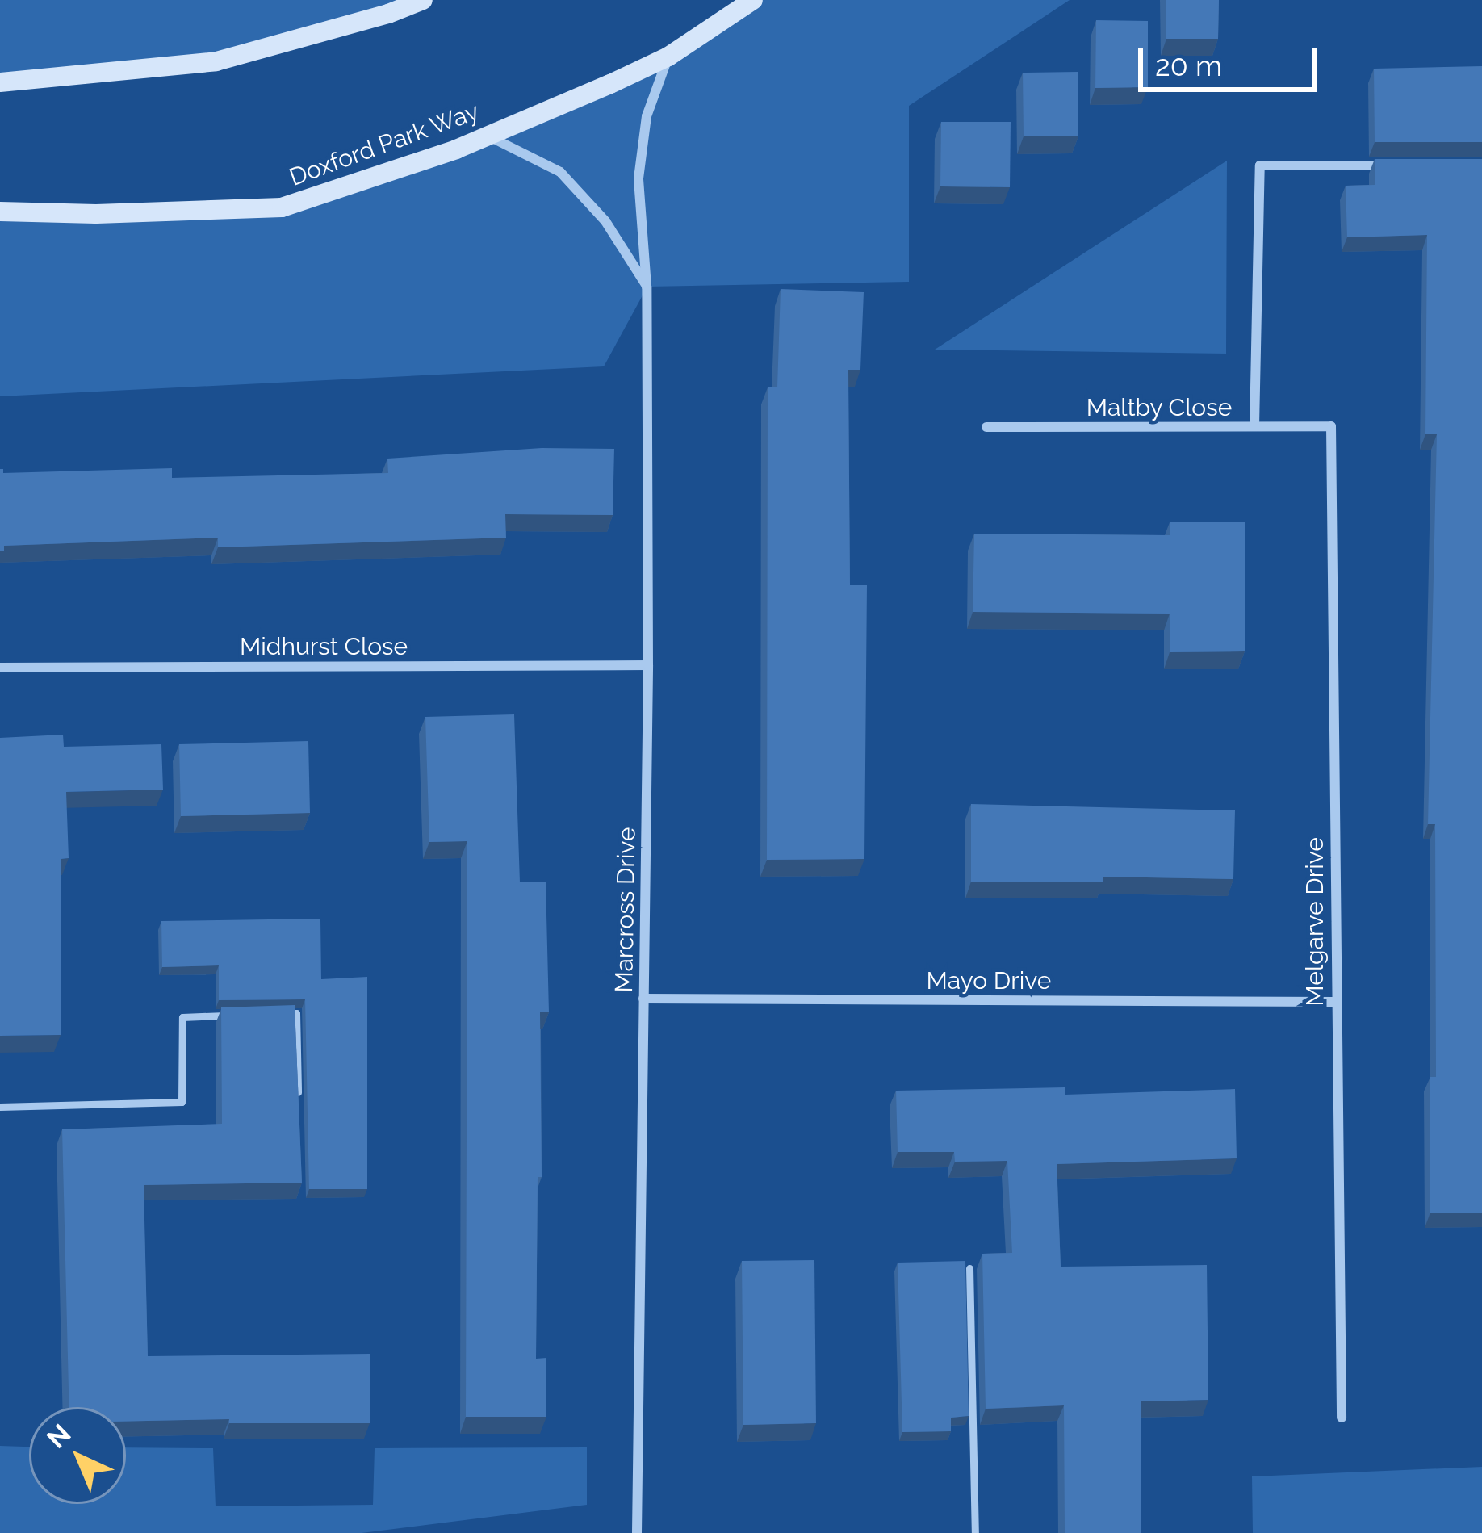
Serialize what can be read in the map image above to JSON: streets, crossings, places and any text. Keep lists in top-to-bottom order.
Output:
{
  "streets": {
    "main road": ["Doxford Park Way"],
    "street": [
      "Maltby Close",
      "Midhurst Close",
      "Marcross Drive",
      "Melgarve Drive",
      "Mayo Drive"
    ]
  },
  "crossings": [
    ["Doxford Park Way", "Marcross Drive"],
    ["Maltby Close", "Melgarve Drive"],
    ["Midhurst Close", "Marcross Drive"],
    ["Marcross Drive", "Mayo Drive"],
    ["Melgarve Drive", "Mayo Drive"]
  ],
  "scale_bar": "20 m",
  "north": "top left"
}
